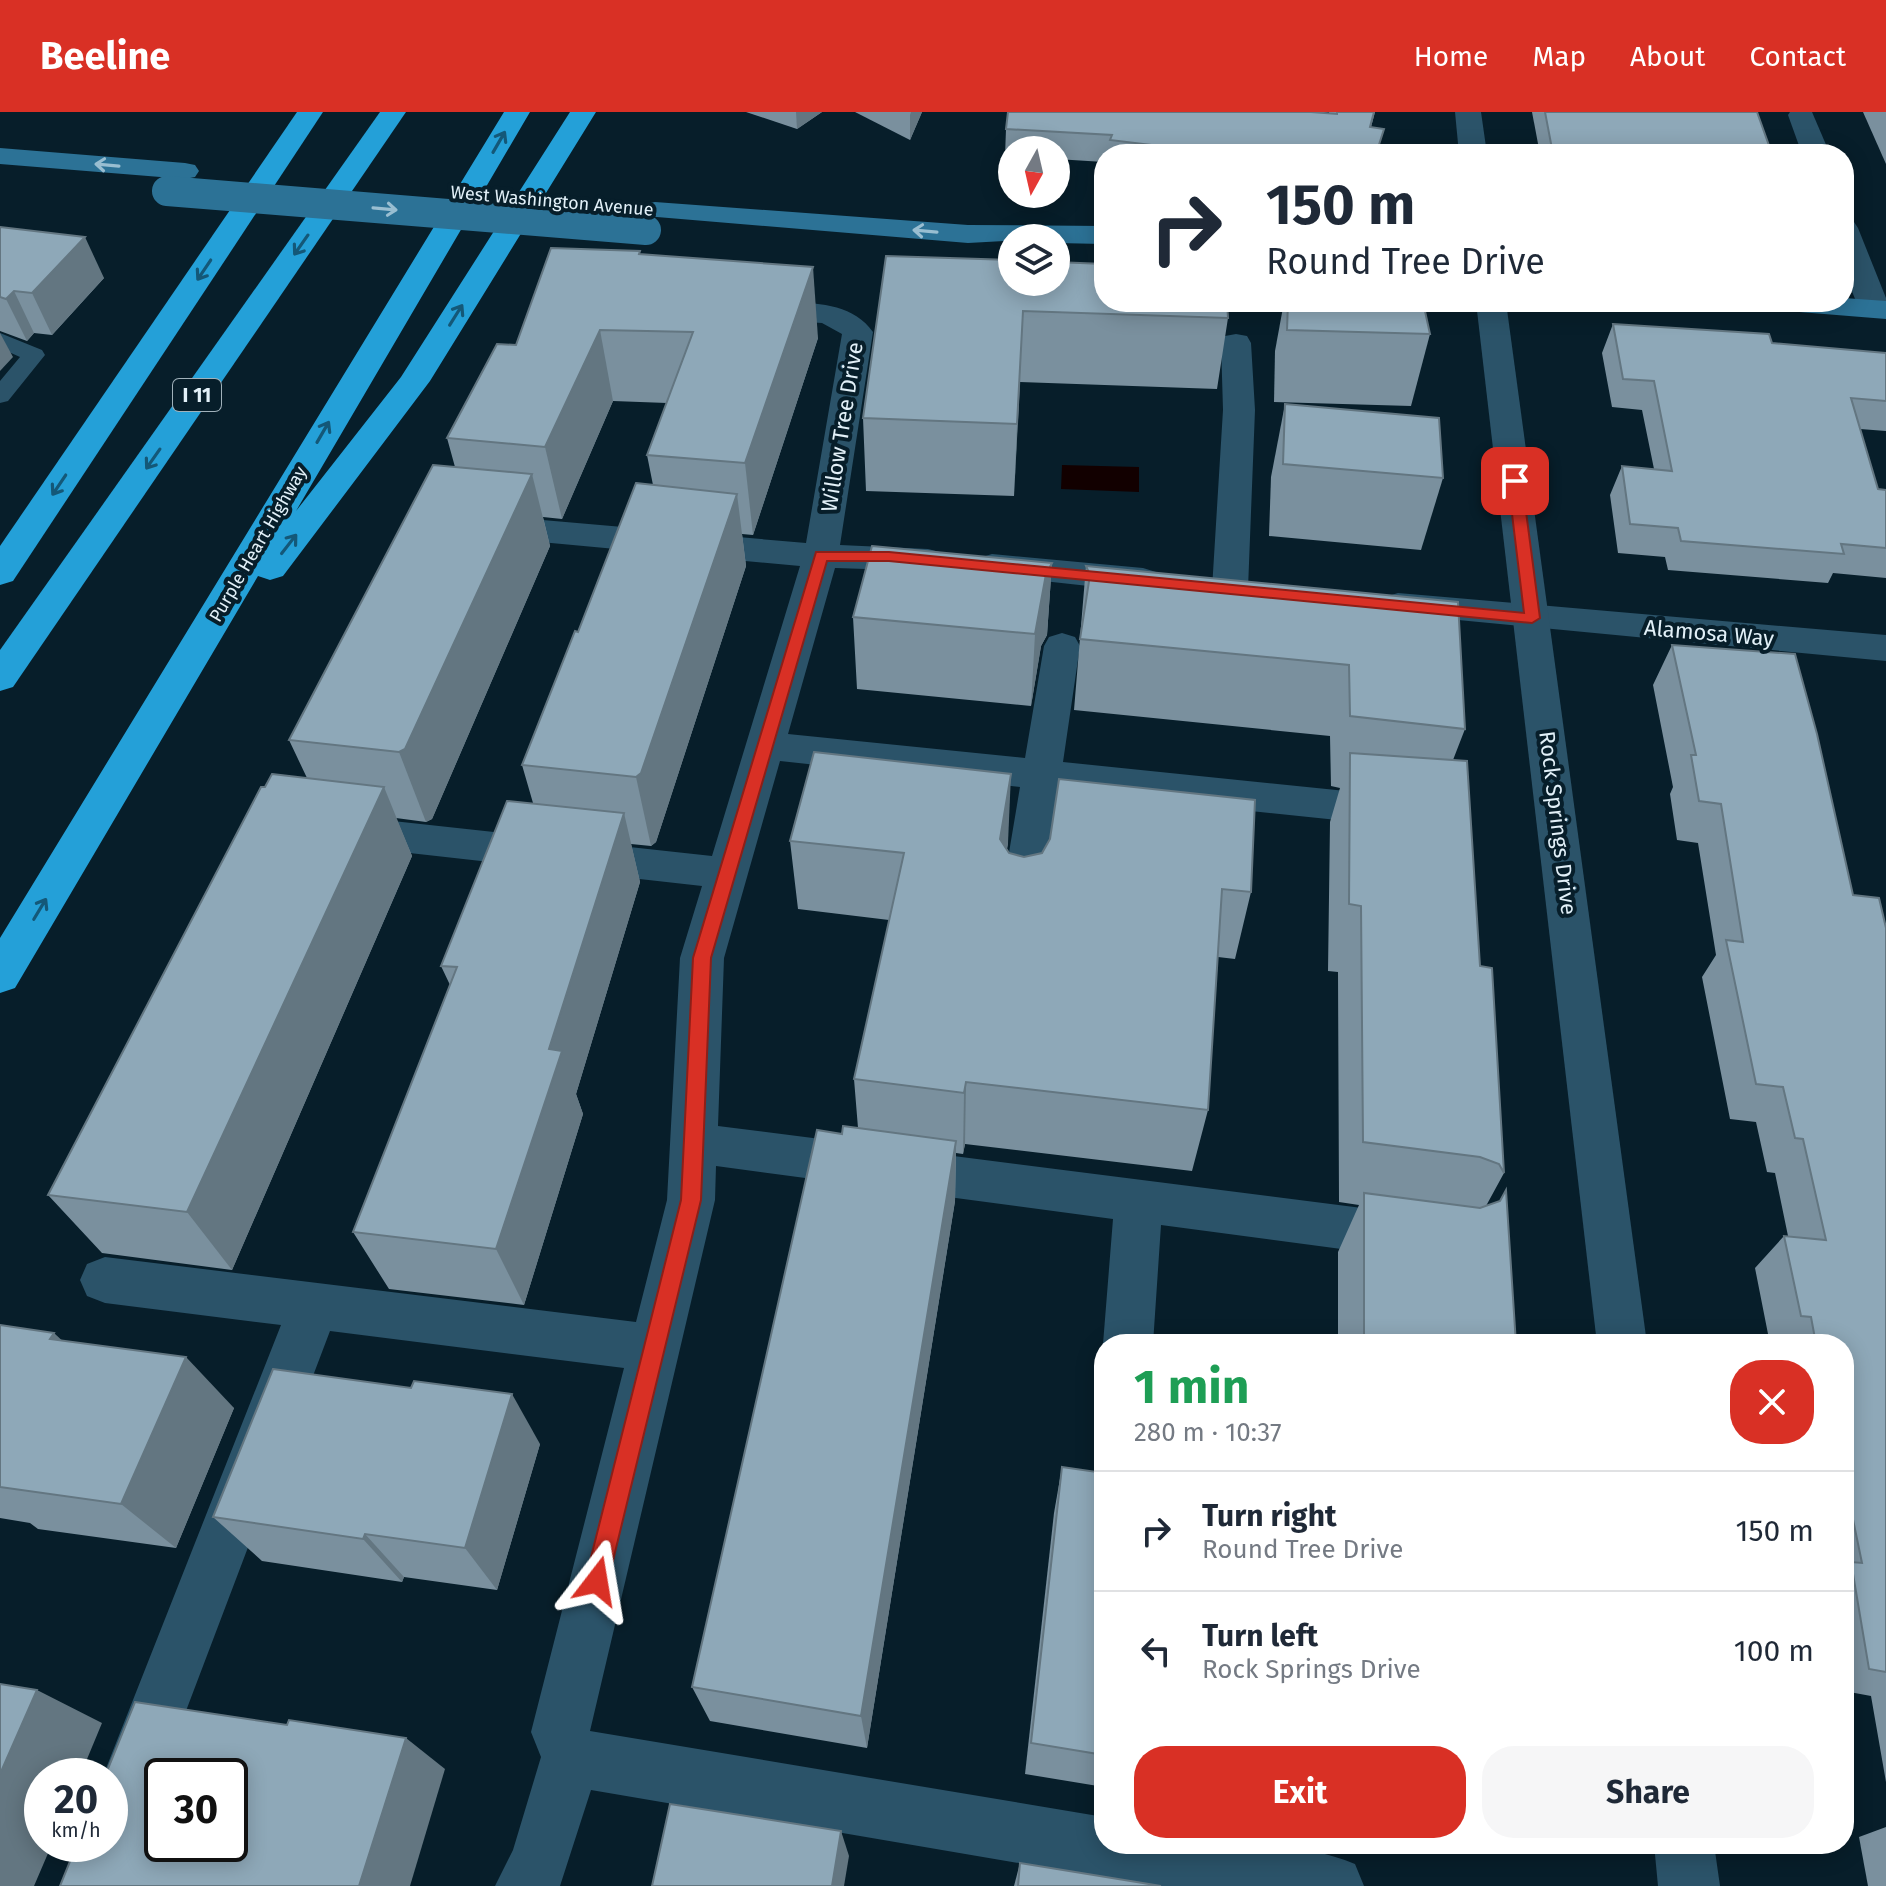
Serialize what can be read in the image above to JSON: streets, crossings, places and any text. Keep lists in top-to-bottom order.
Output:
{
  "streets": {
    "highway": ["I 11", "Purple Heart Highway"],
    "main road": ["West Washington Avenue"],
    "street": ["Willow Tree Drive", "Alamosa Way", "Rock Springs Drive"]
  },
  "crossings": [
    ["Alamosa Way", "Rock Springs Drive"]
  ],
  "north": "bottom",
  "page": {
    "header": "Beeline",
    "nav": [
      "Home",
      "Map",
      "About",
      "Contact"
    ],
    "turn": ["150 m", "Round Tree Drive"],
    "heading": ["1 min", "280 m · 10:37"],
    "list": [
      {
        "name": "Turn right",
        "note": "Round Tree Drive",
        "value": "150 m"
      },
      {
        "name": "Turn left",
        "note": "Rock Springs Drive",
        "value": "100 m"
      }
    ],
    "buttons": ["Exit", "Share"],
    "speed": "20 km/h",
    "limit": "30"
  }
}
